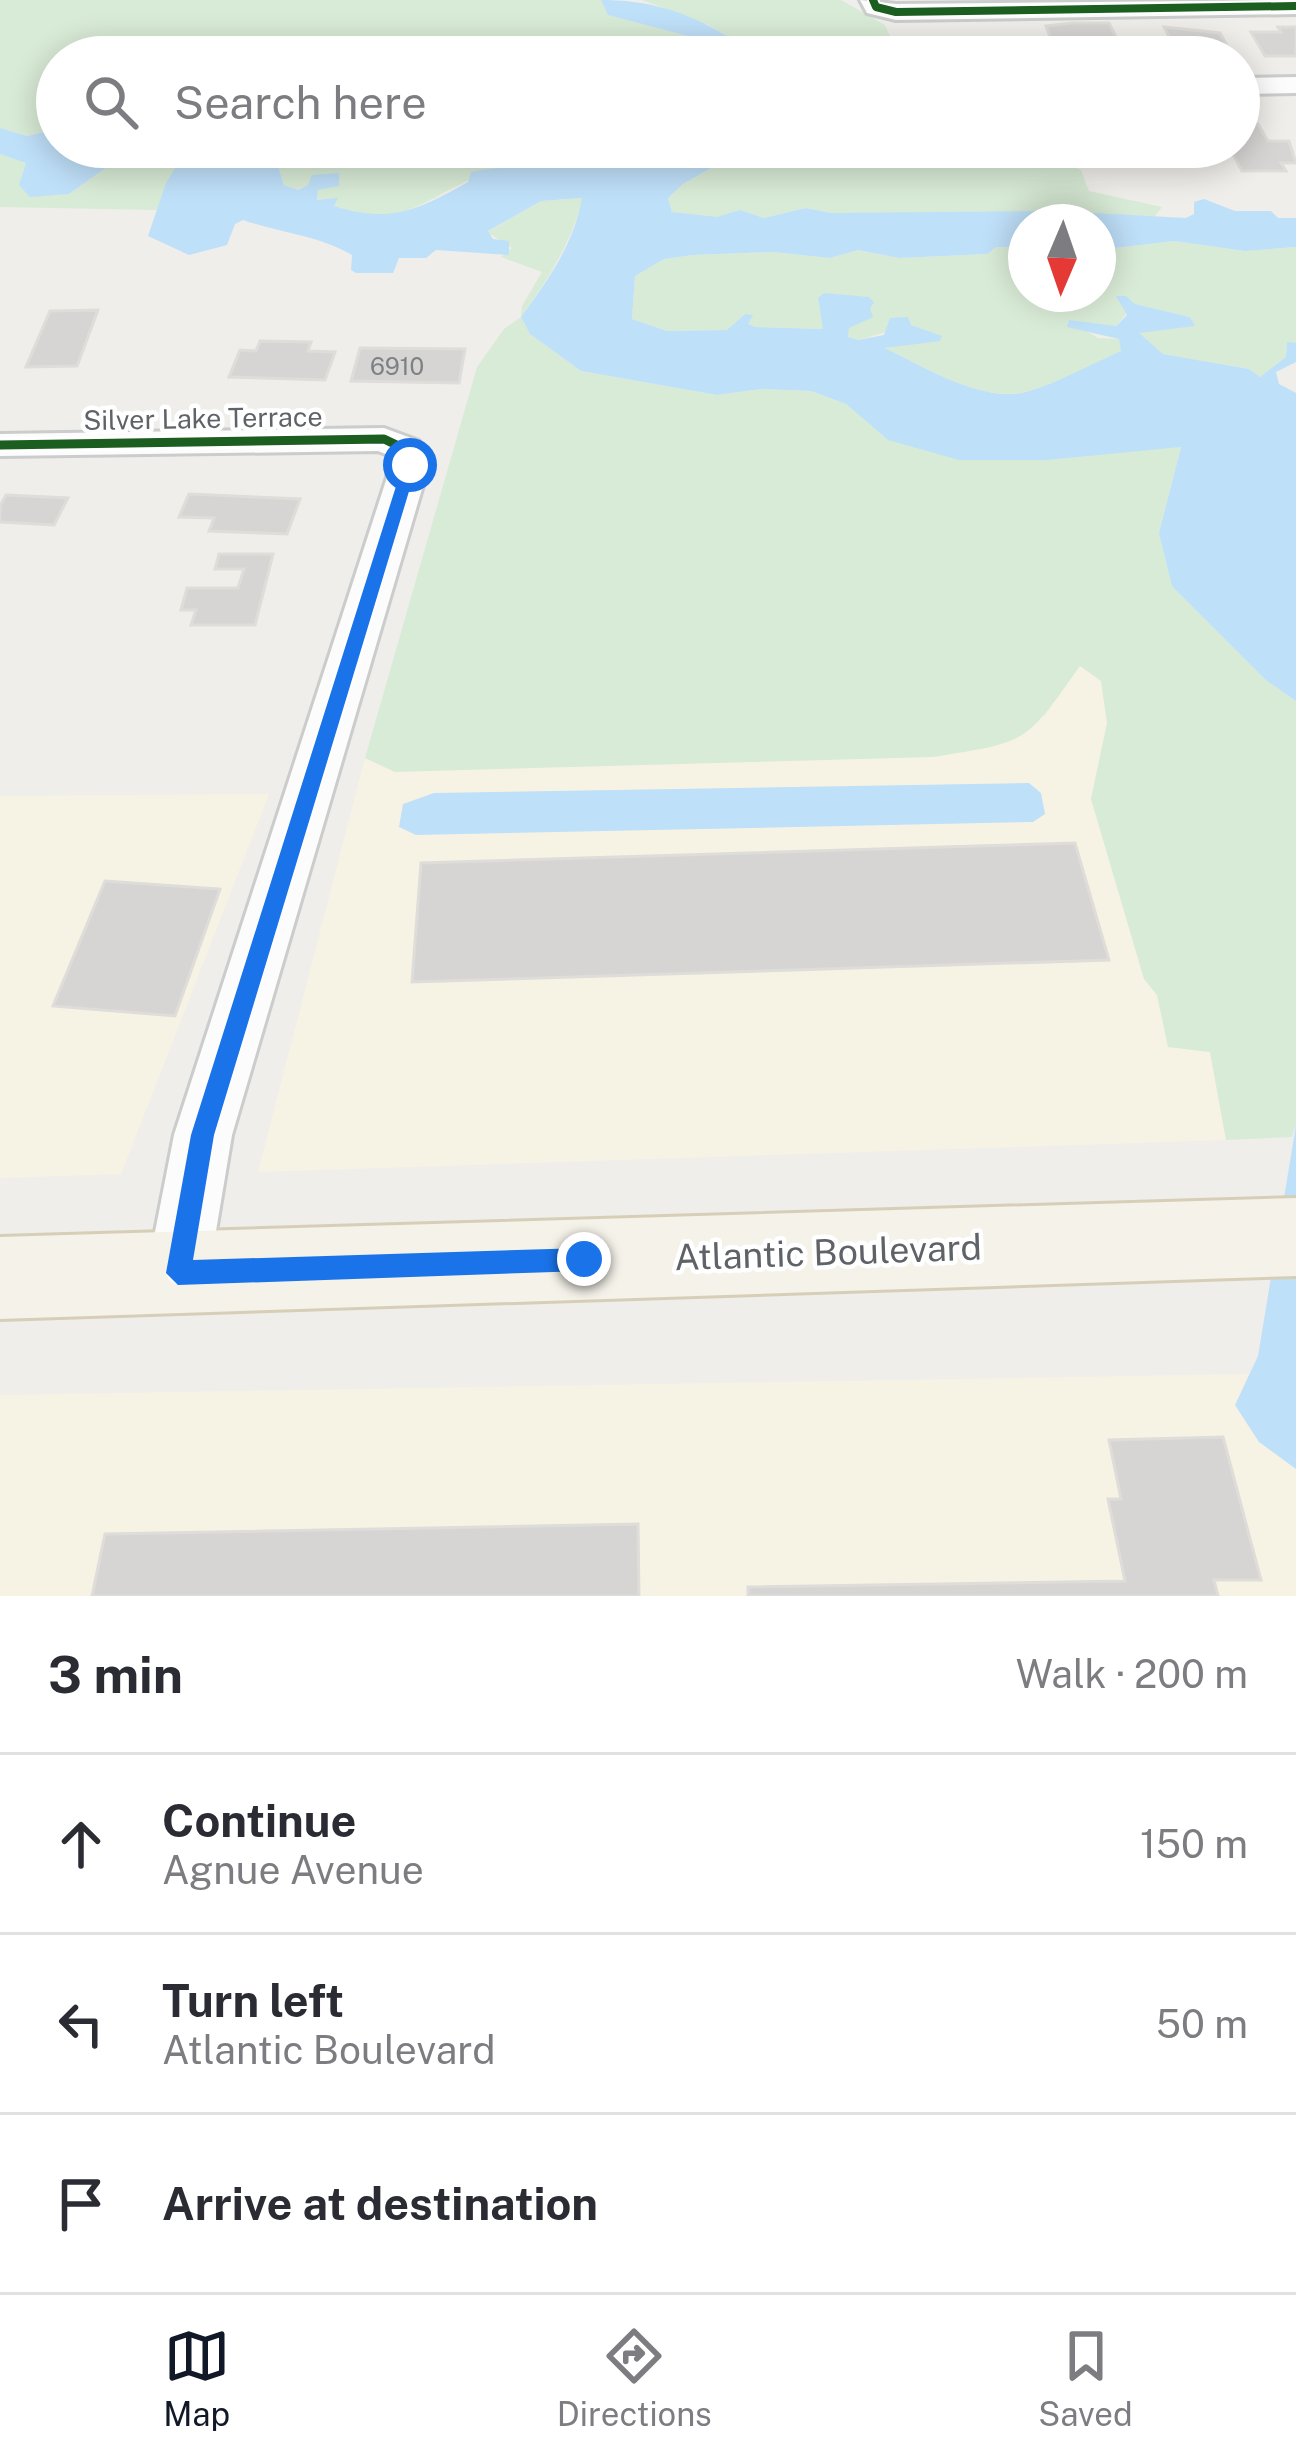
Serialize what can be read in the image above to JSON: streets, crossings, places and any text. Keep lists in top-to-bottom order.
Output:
{
  "streets": {
    "main road": ["Atlantic Boulevard"],
    "street": ["Silver Lake Terrace"]
  },
  "crossings": [
    ["Silver Lake Terrace", "Atlantic Boulevard"]
  ],
  "house_numbers": ["6910"],
  "north": "bottom",
  "page": {
    "search": "Search here",
    "heading": ["3 min", "Walk · 200 m"],
    "list": [
      ["Continue", "Agnue Avenue", "150 m"],
      ["Turn left", "Atlantic Boulevard", "50 m"],
      "Arrive at destination"
    ],
    "nav": ["Map", "Directions", "Saved"]
  }
}
